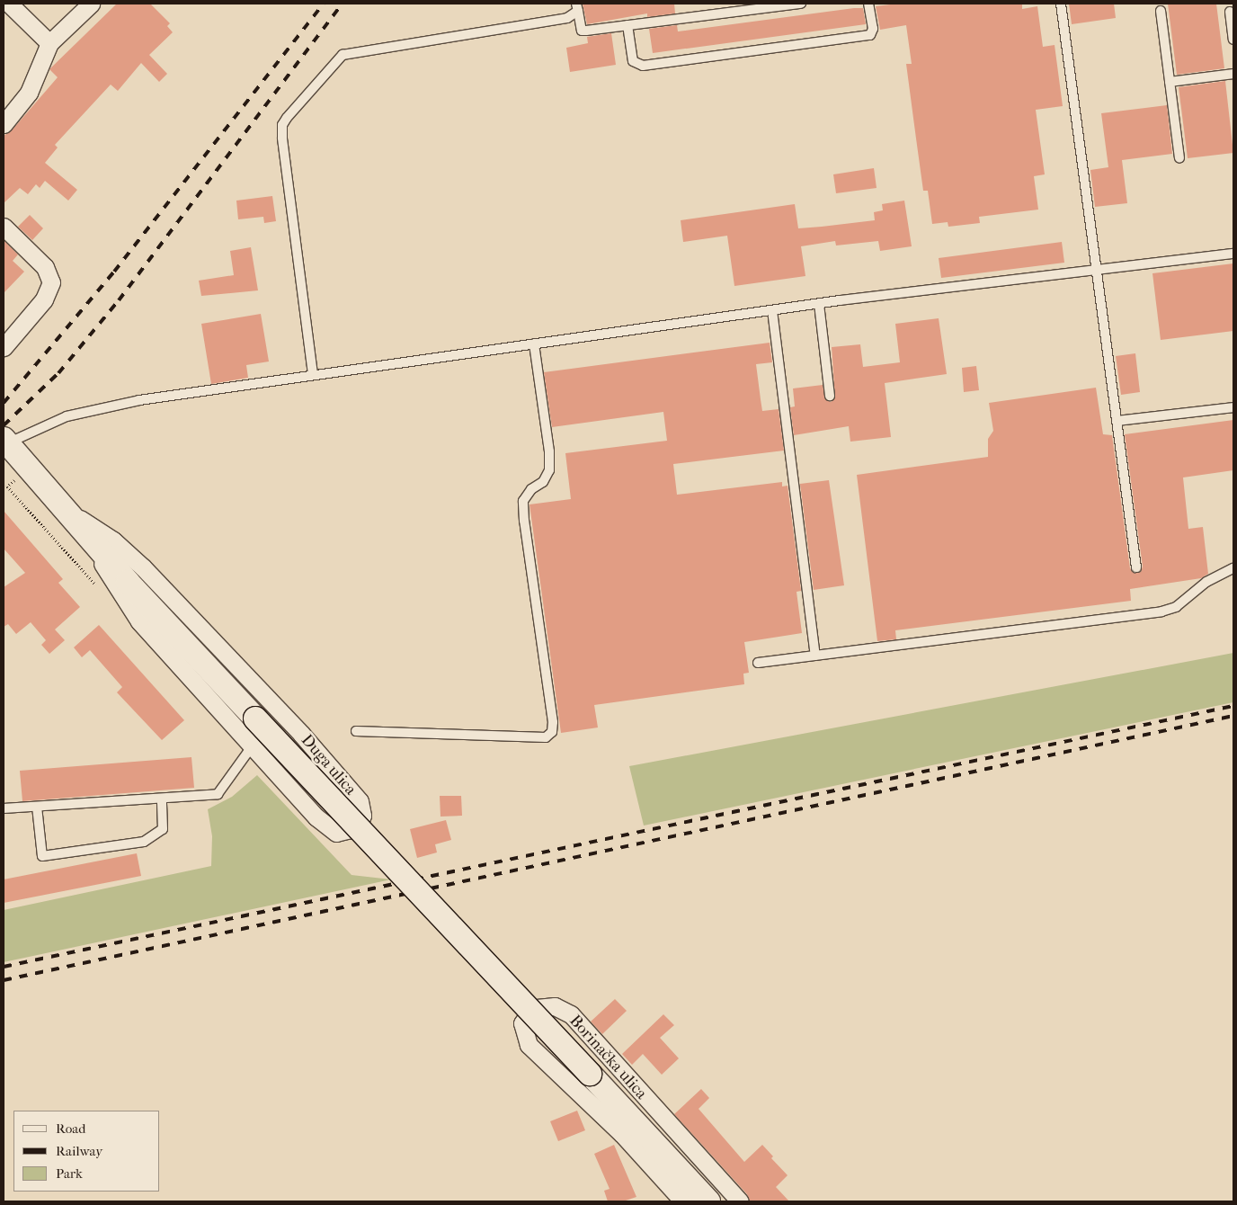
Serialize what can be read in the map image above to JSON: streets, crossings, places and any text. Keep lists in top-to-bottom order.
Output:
{
  "streets": {
    "street": ["Duga ulica", "Borinačka ulica"]
  },
  "crossings": [
    ["Duga ulica", "Borinačka ulica"]
  ],
  "legend": ["Road", "Railway", "Park"]
}
